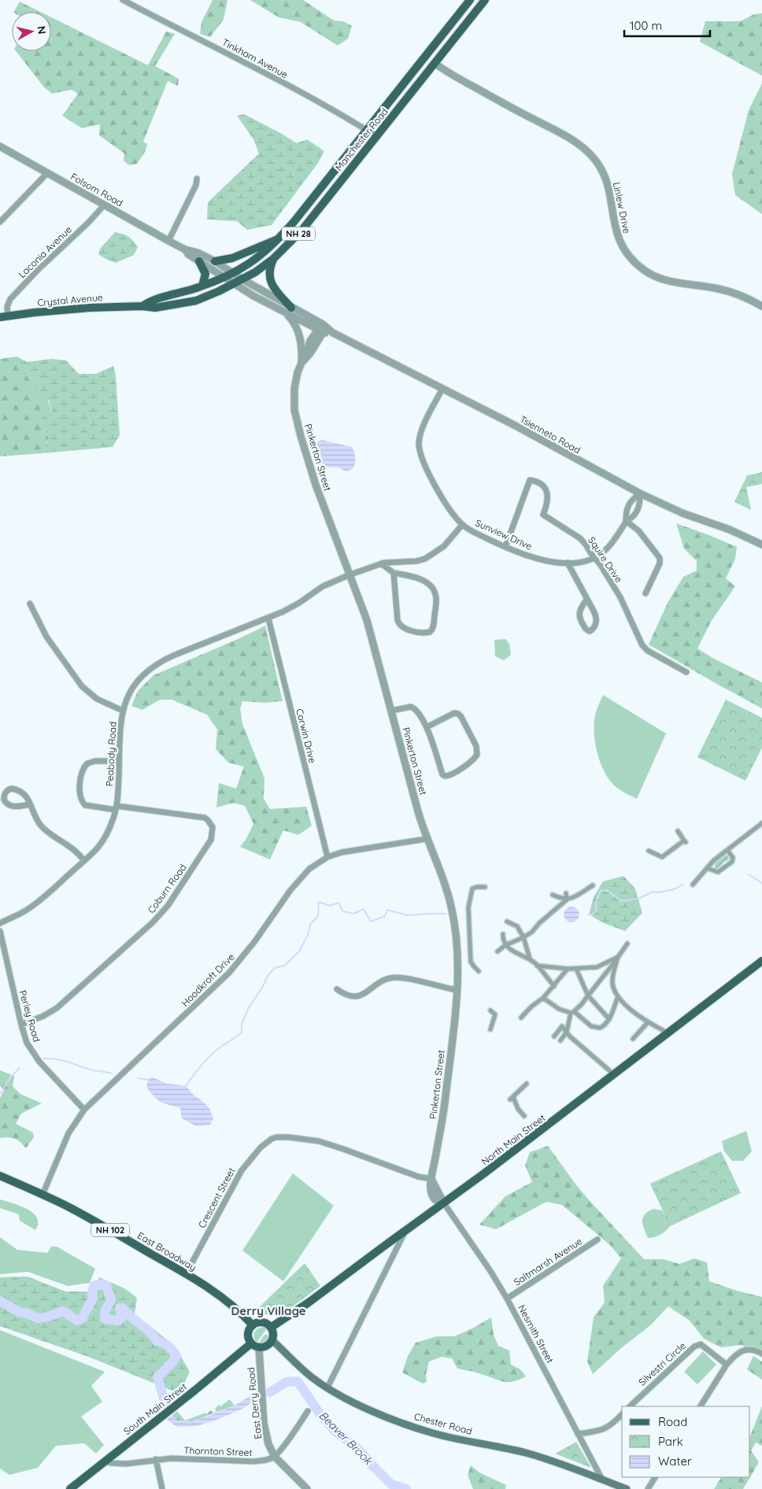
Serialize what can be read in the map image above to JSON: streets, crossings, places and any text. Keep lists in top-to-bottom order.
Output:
{
  "streets": {
    "main road": [
      "Manchester Road",
      "NH 28",
      "Crystal Avenue",
      "North Main Street",
      "NH 102",
      "East Broadway",
      "South Main Street",
      "Chester Road"
    ],
    "street": [
      "Tinkham Avenue",
      "Folsom Road",
      "Linlew Drive",
      "Laconia Avenue",
      "Tsienneto Road",
      "Pinkerton Street",
      "Sunview Drive",
      "Squire Drive",
      "Corwin Drive",
      "Peabody Road",
      "Coburn Road",
      "Hoodkroft Drive",
      "Perley Road",
      "Crescent Street",
      "Saltmarsh Avenue",
      "Nesmith Street",
      "Silvestri Circle",
      "East Derry Road",
      "Thornton Street"
    ]
  },
  "crossings": [
    ["Tinkham Avenue", "Manchester Road"],
    ["Manchester Road", "Folsom Road"],
    ["Manchester Road", "Linlew Drive"],
    ["Manchester Road", "Crystal Avenue"],
    ["Manchester Road", "Tsienneto Road"],
    ["Folsom Road", "Laconia Avenue"],
    ["Folsom Road", "Crystal Avenue"],
    ["Folsom Road", "Tsienneto Road"],
    ["Laconia Avenue", "Crystal Avenue"],
    ["Crystal Avenue", "Tsienneto Road"],
    ["Tsienneto Road", "Pinkerton Street"],
    ["Tsienneto Road", "Sunview Drive"],
    ["Pinkerton Street", "Peabody Road"],
    ["Pinkerton Street", "Hoodkroft Drive"],
    ["Pinkerton Street", "North Main Street"],
    ["Pinkerton Street", "Crescent Street"],
    ["Pinkerton Street", "Nesmith Street"],
    ["Sunview Drive", "Squire Drive"],
    ["Sunview Drive", "Peabody Road"],
    ["Corwin Drive", "Peabody Road"],
    ["Corwin Drive", "Hoodkroft Drive"],
    ["Peabody Road", "Coburn Road"],
    ["Coburn Road", "Perley Road"],
    ["Hoodkroft Drive", "Perley Road"],
    ["Hoodkroft Drive", "East Broadway"],
    ["North Main Street", "East Broadway"],
    ["North Main Street", "Nesmith Street"],
    ["North Main Street", "East Derry Road"],
    ["North Main Street", "South Main Street"],
    ["North Main Street", "Chester Road"],
    ["Crescent Street", "East Broadway"],
    ["East Broadway", "East Derry Road"],
    ["East Broadway", "South Main Street"],
    ["East Broadway", "Chester Road"],
    ["Saltmarsh Avenue", "Nesmith Street"],
    ["Nesmith Street", "Chester Road"],
    ["East Derry Road", "South Main Street"],
    ["East Derry Road", "Chester Road"],
    ["East Derry Road", "Thornton Street"],
    ["South Main Street", "Chester Road"],
    ["South Main Street", "Thornton Street"]
  ],
  "districts": ["Derry Village"],
  "water": ["Beaver Brook"],
  "legend": ["Road", "Park", "Water"],
  "scale_bar": "100 m",
  "north": "right"
}
